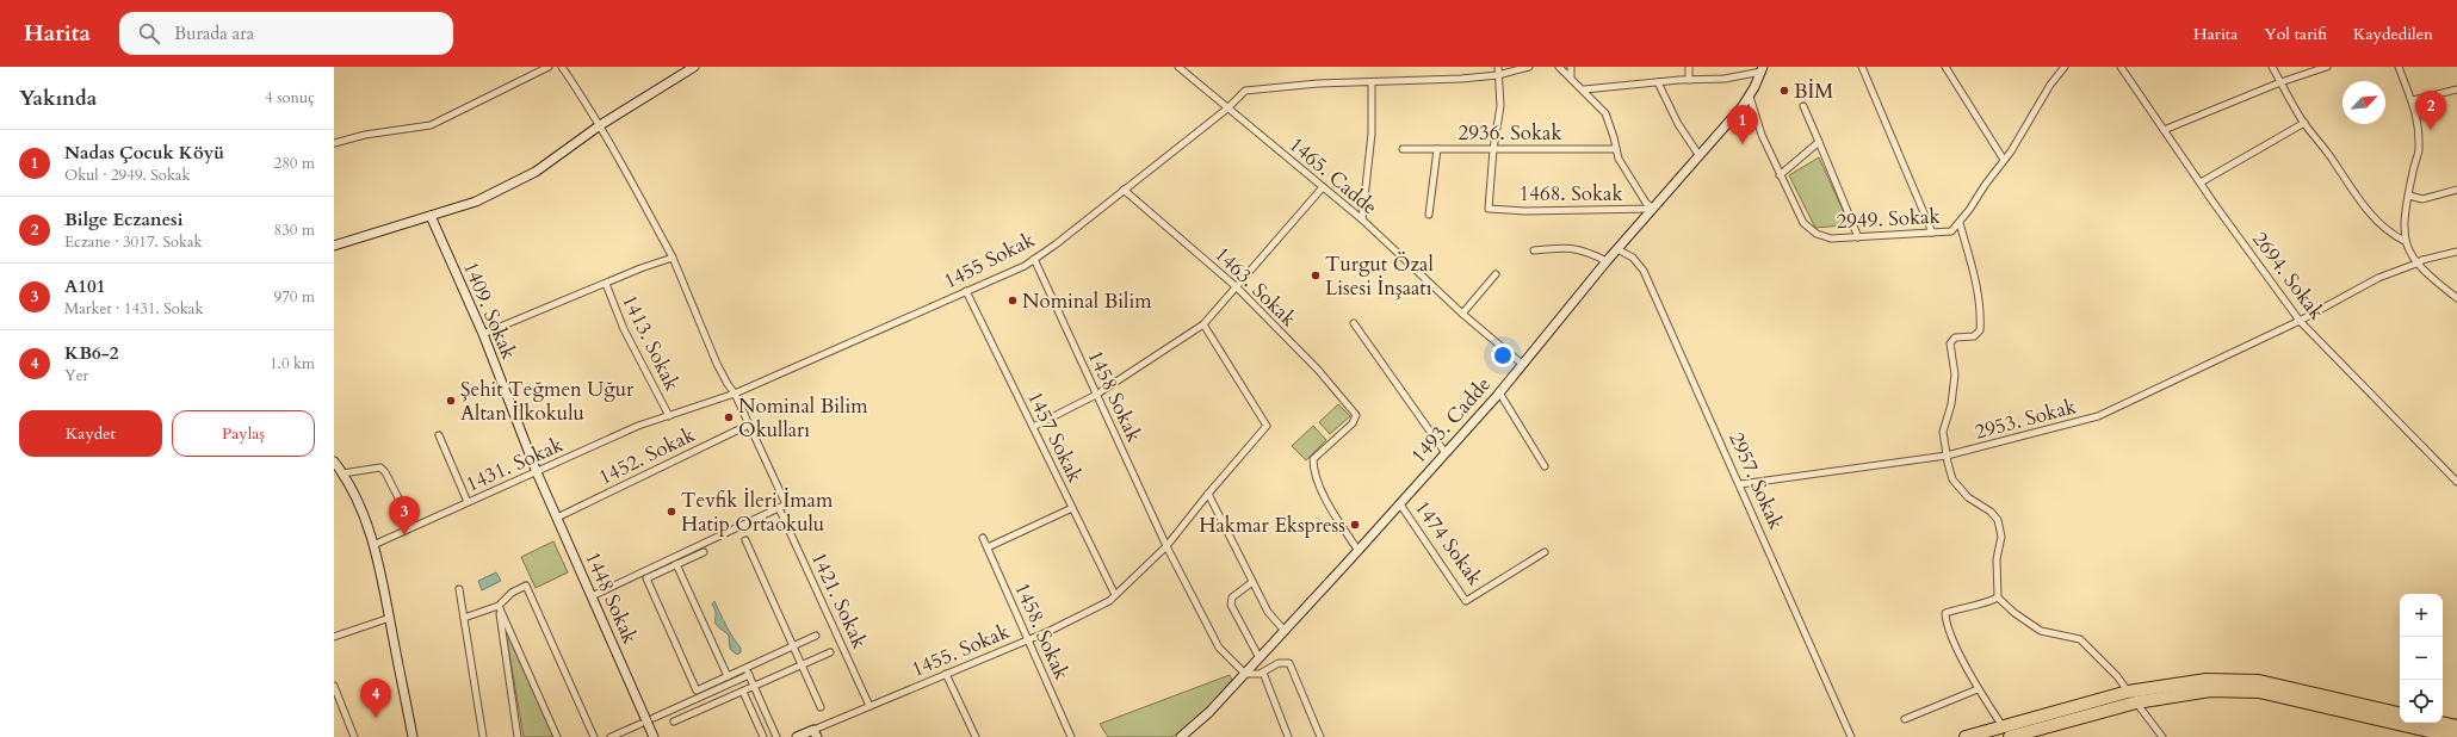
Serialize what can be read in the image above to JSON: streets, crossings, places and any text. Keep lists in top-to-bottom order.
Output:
{
  "streets": {
    "street": [
      "2936. Sokak",
      "1465. Cadde",
      "1468. Sokak",
      "2949. Sokak",
      "1455 Sokak",
      "2694. Sokak",
      "1463. Sokak",
      "1409. Sokak",
      "1413. Sokak",
      "1458 Sokak",
      "2953. Sokak",
      "1493. Cadde",
      "1457 Sokak",
      "1452. Sokak",
      "1431. Sokak",
      "2957. Sokak",
      "1474 Sokak",
      "1448 Sokak",
      "1421. Sokak",
      "1458. Sokak",
      "1455. Sokak"
    ]
  },
  "crossings": [
    ["2936. Sokak", "1468. Sokak"],
    ["1465. Cadde", "1455 Sokak"],
    ["1465. Cadde", "1493. Cadde"],
    ["1468. Sokak", "1493. Cadde"],
    ["2949. Sokak", "1493. Cadde"],
    ["1455 Sokak", "1463. Sokak"],
    ["1455 Sokak", "1413. Sokak"],
    ["1455 Sokak", "1458 Sokak"],
    ["1455 Sokak", "1457 Sokak"],
    ["1455 Sokak", "1431. Sokak"],
    ["2694. Sokak", "2953. Sokak"],
    ["1463. Sokak", "1493. Cadde"],
    ["1409. Sokak", "1431. Sokak"],
    ["1409. Sokak", "1448 Sokak"],
    ["1413. Sokak", "1431. Sokak"],
    ["1458 Sokak", "1493. Cadde"],
    ["1458 Sokak", "1455. Sokak"],
    ["2953. Sokak", "2957. Sokak"],
    ["1493. Cadde", "2957. Sokak"],
    ["1493. Cadde", "1474 Sokak"],
    ["1457 Sokak", "1455. Sokak"],
    ["1452. Sokak", "1448 Sokak"],
    ["1431. Sokak", "1448 Sokak"],
    ["1421. Sokak", "1455. Sokak"],
    ["1458. Sokak", "1455. Sokak"]
  ],
  "places": [
    "BİM",
    "Turgut Özal Lisesi İnşaatı",
    "Nominal Bilim",
    "Şehit Teğmen Uğur Altan İlkokulu",
    "Nominal Bilim Okulları",
    "Tevfik İleri İmam Hatip Ortaokulu",
    "Hakmar Ekspress"
  ],
  "north": "top right",
  "page": {
    "header": "Harita",
    "search": "Burada ara",
    "nav": ["Harita", "Yol tarifi", "Kaydedilen"],
    "heading": ["Yakında", "4 sonuç"],
    "pins": [
      "2",
      "1",
      "3",
      "4"
    ],
    "list": [
      {
        "mark": "1",
        "name": "Nadas Çocuk Köyü",
        "note": "Okul · 2949. Sokak",
        "value": "280 m"
      },
      {
        "mark": "2",
        "name": "Bilge Eczanesi",
        "note": "Eczane · 3017. Sokak",
        "value": "830 m"
      },
      {
        "mark": "3",
        "name": "A101",
        "note": "Market · 1431. Sokak",
        "value": "970 m"
      },
      {
        "mark": "4",
        "name": "KB6-2",
        "note": "Yer",
        "value": "1.0 km"
      }
    ],
    "buttons": ["Kaydet", "Paylaş"],
    "map_buttons": ["+", "−"]
  }
}
